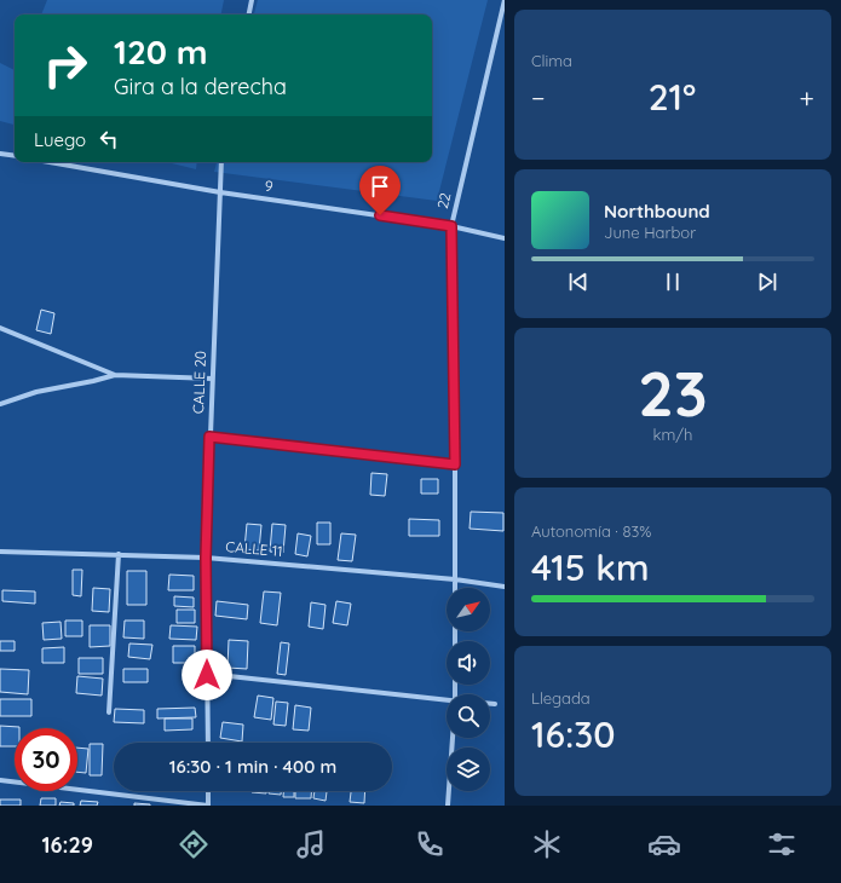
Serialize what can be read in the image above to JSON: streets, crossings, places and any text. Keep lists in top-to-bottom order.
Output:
{
  "streets": {
    "street": [
      "9",
      "22",
      "CALLE 20",
      "CALLE 11"
    ]
  },
  "crossings": [
    ["9", "22"],
    ["9", "CALLE 20"],
    ["22", "CALLE 11"],
    ["CALLE 20", "CALLE 11"]
  ],
  "north": "top right",
  "page": {
    "tile": [
      "Clima",
      ["23", "km/h"],
      ["Autonomía · 83%", "415 km"],
      ["Llegada", "16:30"]
    ],
    "turn": ["120 m", "Gira a la derecha"],
    "heat": ["−", "21°", "+"],
    "then": "Luego",
    "song": ["Northbound", "June Harbor"],
    "limit": "30",
    "trip": "16:30 · 1 min · 400 m",
    "tabs": "16:29"
  }
}
